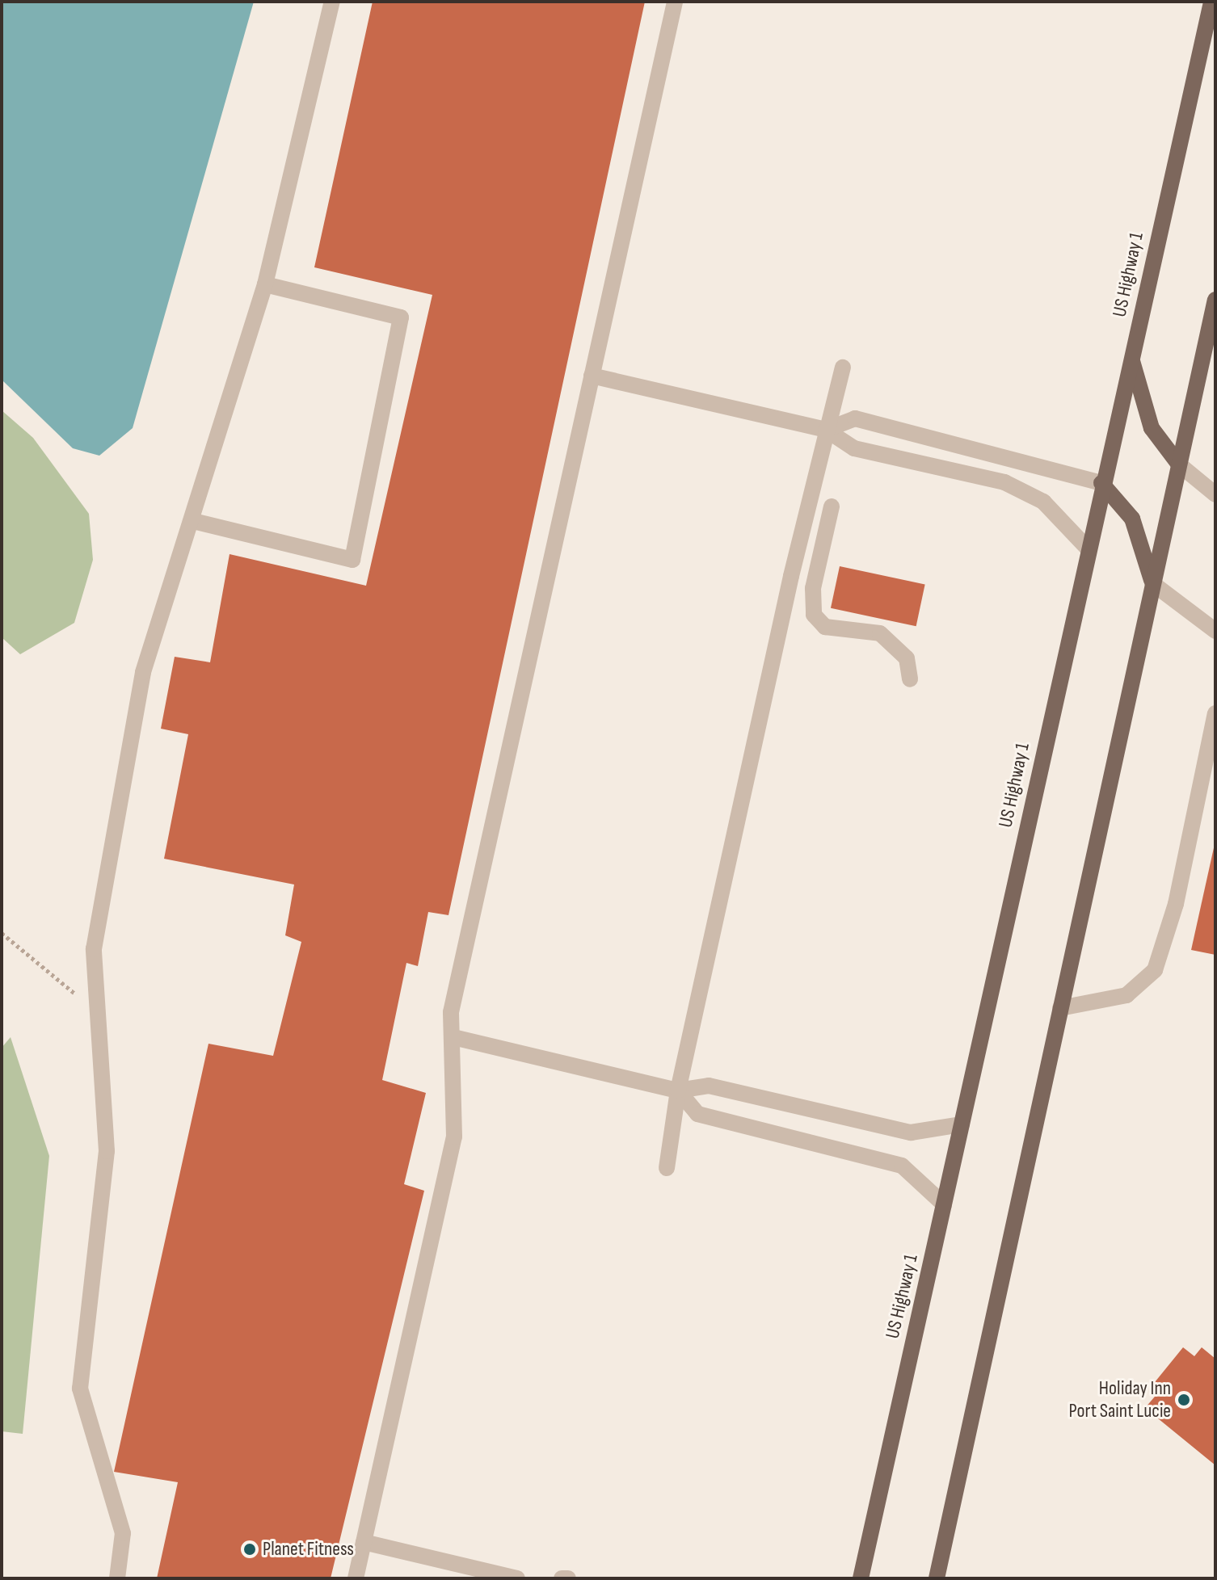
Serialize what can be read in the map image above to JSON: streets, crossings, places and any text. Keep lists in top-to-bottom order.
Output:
{
  "streets": {
    "main road": ["US Highway 1"]
  },
  "places": ["Holiday Inn Port Saint Lucie", "Planet Fitness"]
}
